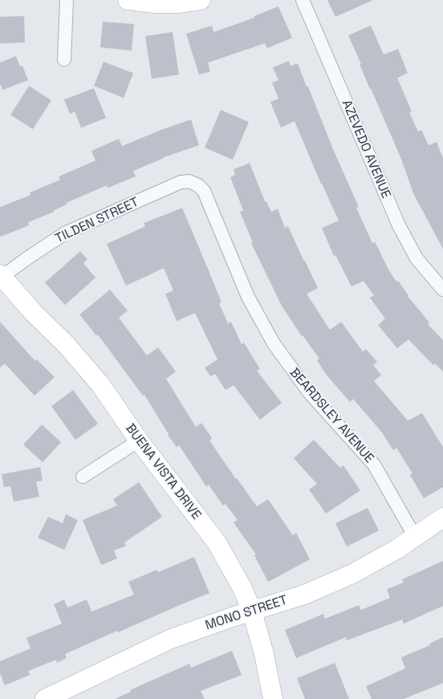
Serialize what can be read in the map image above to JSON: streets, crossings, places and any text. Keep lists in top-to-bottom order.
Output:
{
  "streets": {
    "street": [
      "AZEVEDO AVENUE",
      "TILDEN STREET",
      "BEARDSLEY AVENUE",
      "BUENA VISTA DRIVE",
      "MONO STREET"
    ]
  },
  "crossings": [
    ["TILDEN STREET", "BEARDSLEY AVENUE"],
    ["TILDEN STREET", "BUENA VISTA DRIVE"],
    ["BEARDSLEY AVENUE", "MONO STREET"],
    ["BUENA VISTA DRIVE", "MONO STREET"]
  ]
}
